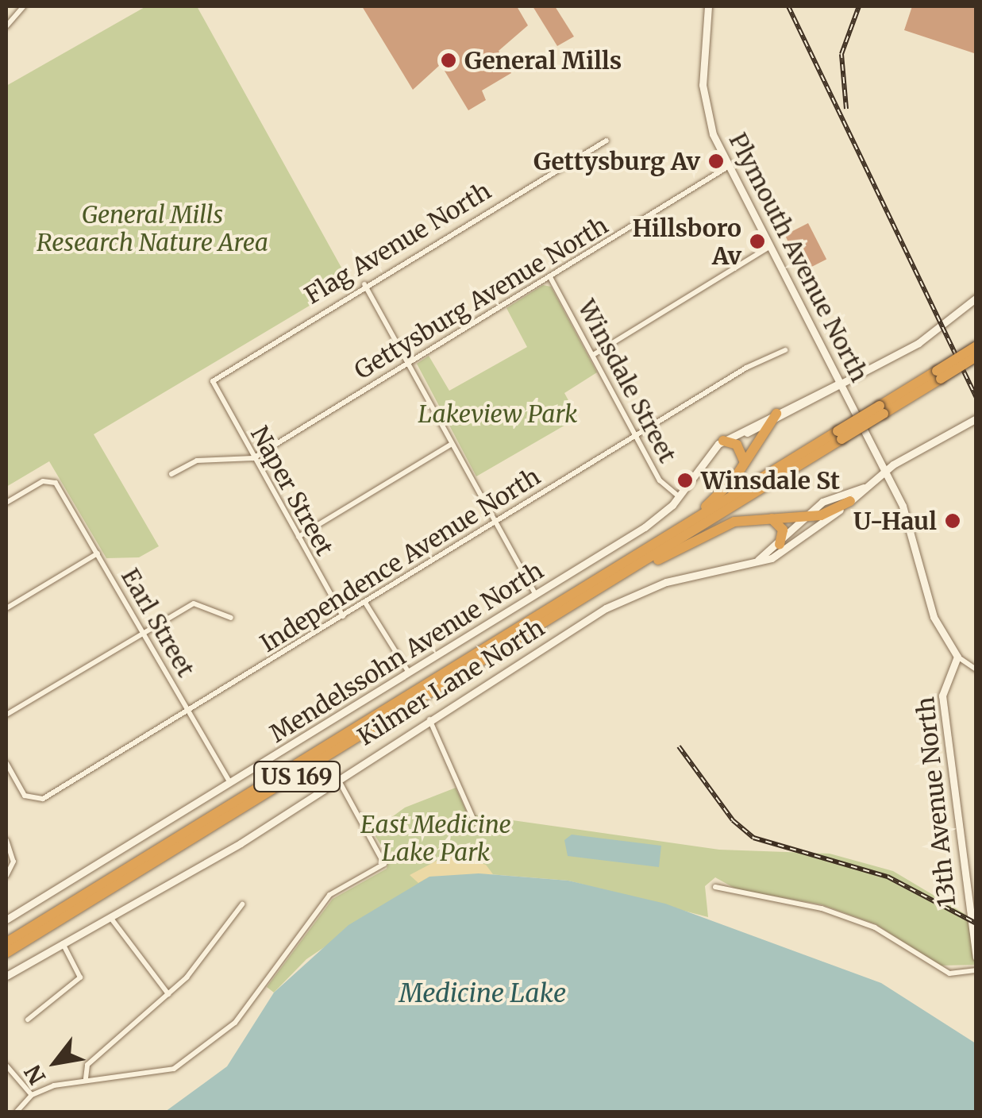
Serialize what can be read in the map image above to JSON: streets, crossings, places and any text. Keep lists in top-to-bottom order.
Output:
{
  "streets": {
    "highway": ["US 169"],
    "street": [
      "Flag Avenue North",
      "Plymouth Avenue North",
      "Gettysburg Avenue North",
      "Winsdale Street",
      "Naper Street",
      "Independence Avenue North",
      "Earl Street",
      "Mendelssohn Avenue North",
      "Kilmer Lane North",
      "13th Avenue North"
    ]
  },
  "crossings": [
    ["Flag Avenue North", "Naper Street"],
    ["Plymouth Avenue North", "Gettysburg Avenue North"],
    ["Plymouth Avenue North", "Mendelssohn Avenue North"],
    ["Plymouth Avenue North", "Kilmer Lane North"],
    ["Gettysburg Avenue North", "Winsdale Street"],
    ["Gettysburg Avenue North", "Naper Street"],
    ["Winsdale Street", "Independence Avenue North"],
    ["Winsdale Street", "Mendelssohn Avenue North"],
    ["Naper Street", "Independence Avenue North"],
    ["Independence Avenue North", "Earl Street"],
    ["Earl Street", "Mendelssohn Avenue North"]
  ],
  "water": ["Medicine Lake"],
  "parks": ["General Mills Research Nature Area", "Lakeview Park", "East Medicine Lake Park"],
  "places": [
    "General Mills",
    "Gettysburg Av",
    "Hillsboro Av",
    "Winsdale St",
    "U-Haul"
  ],
  "north": "bottom left"
}
